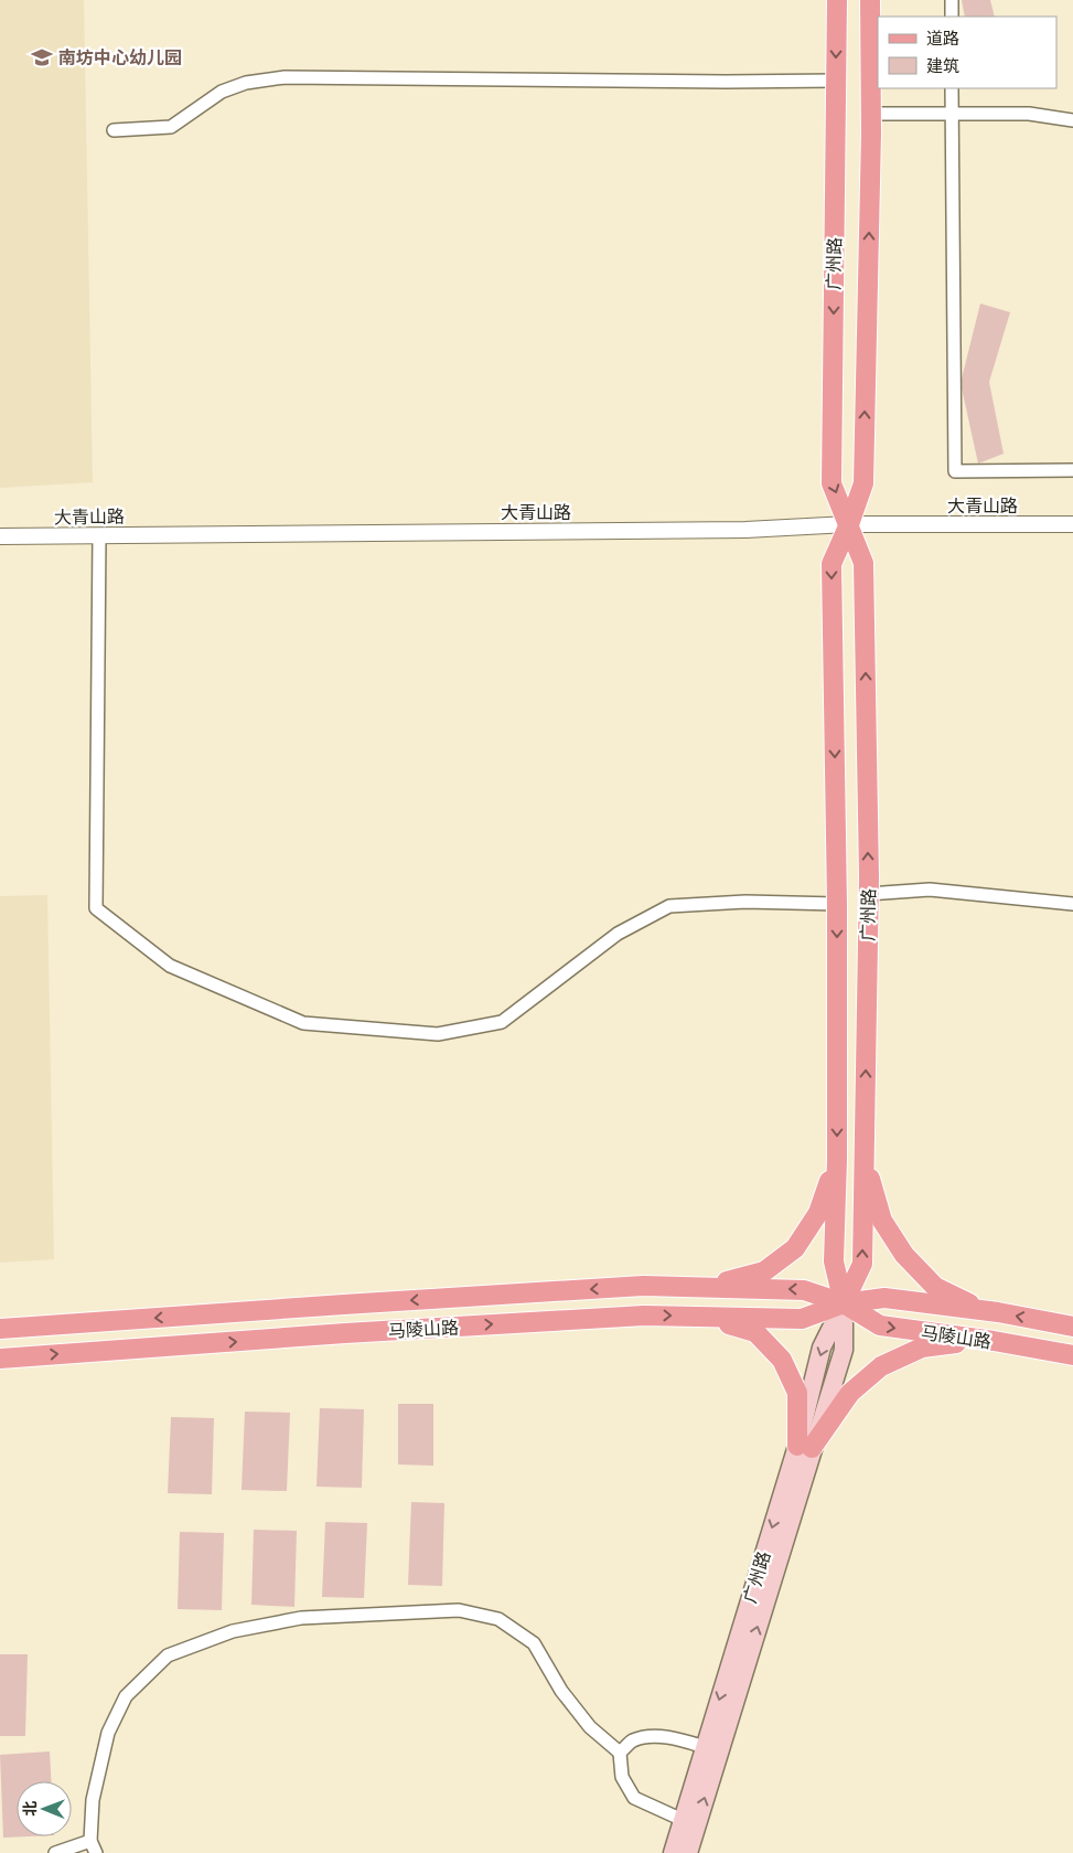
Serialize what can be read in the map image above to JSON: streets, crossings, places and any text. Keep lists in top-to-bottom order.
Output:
{
  "streets": {
    "main road": ["广州路", "马陵山路"],
    "street": ["大青山路"]
  },
  "crossings": [
    ["广州路", "大青山路"],
    ["广州路", "马陵山路"]
  ],
  "places": {
    "school or university": ["南坊中心幼儿园"]
  },
  "legend": ["道路", "建筑"],
  "north": "left"
}
